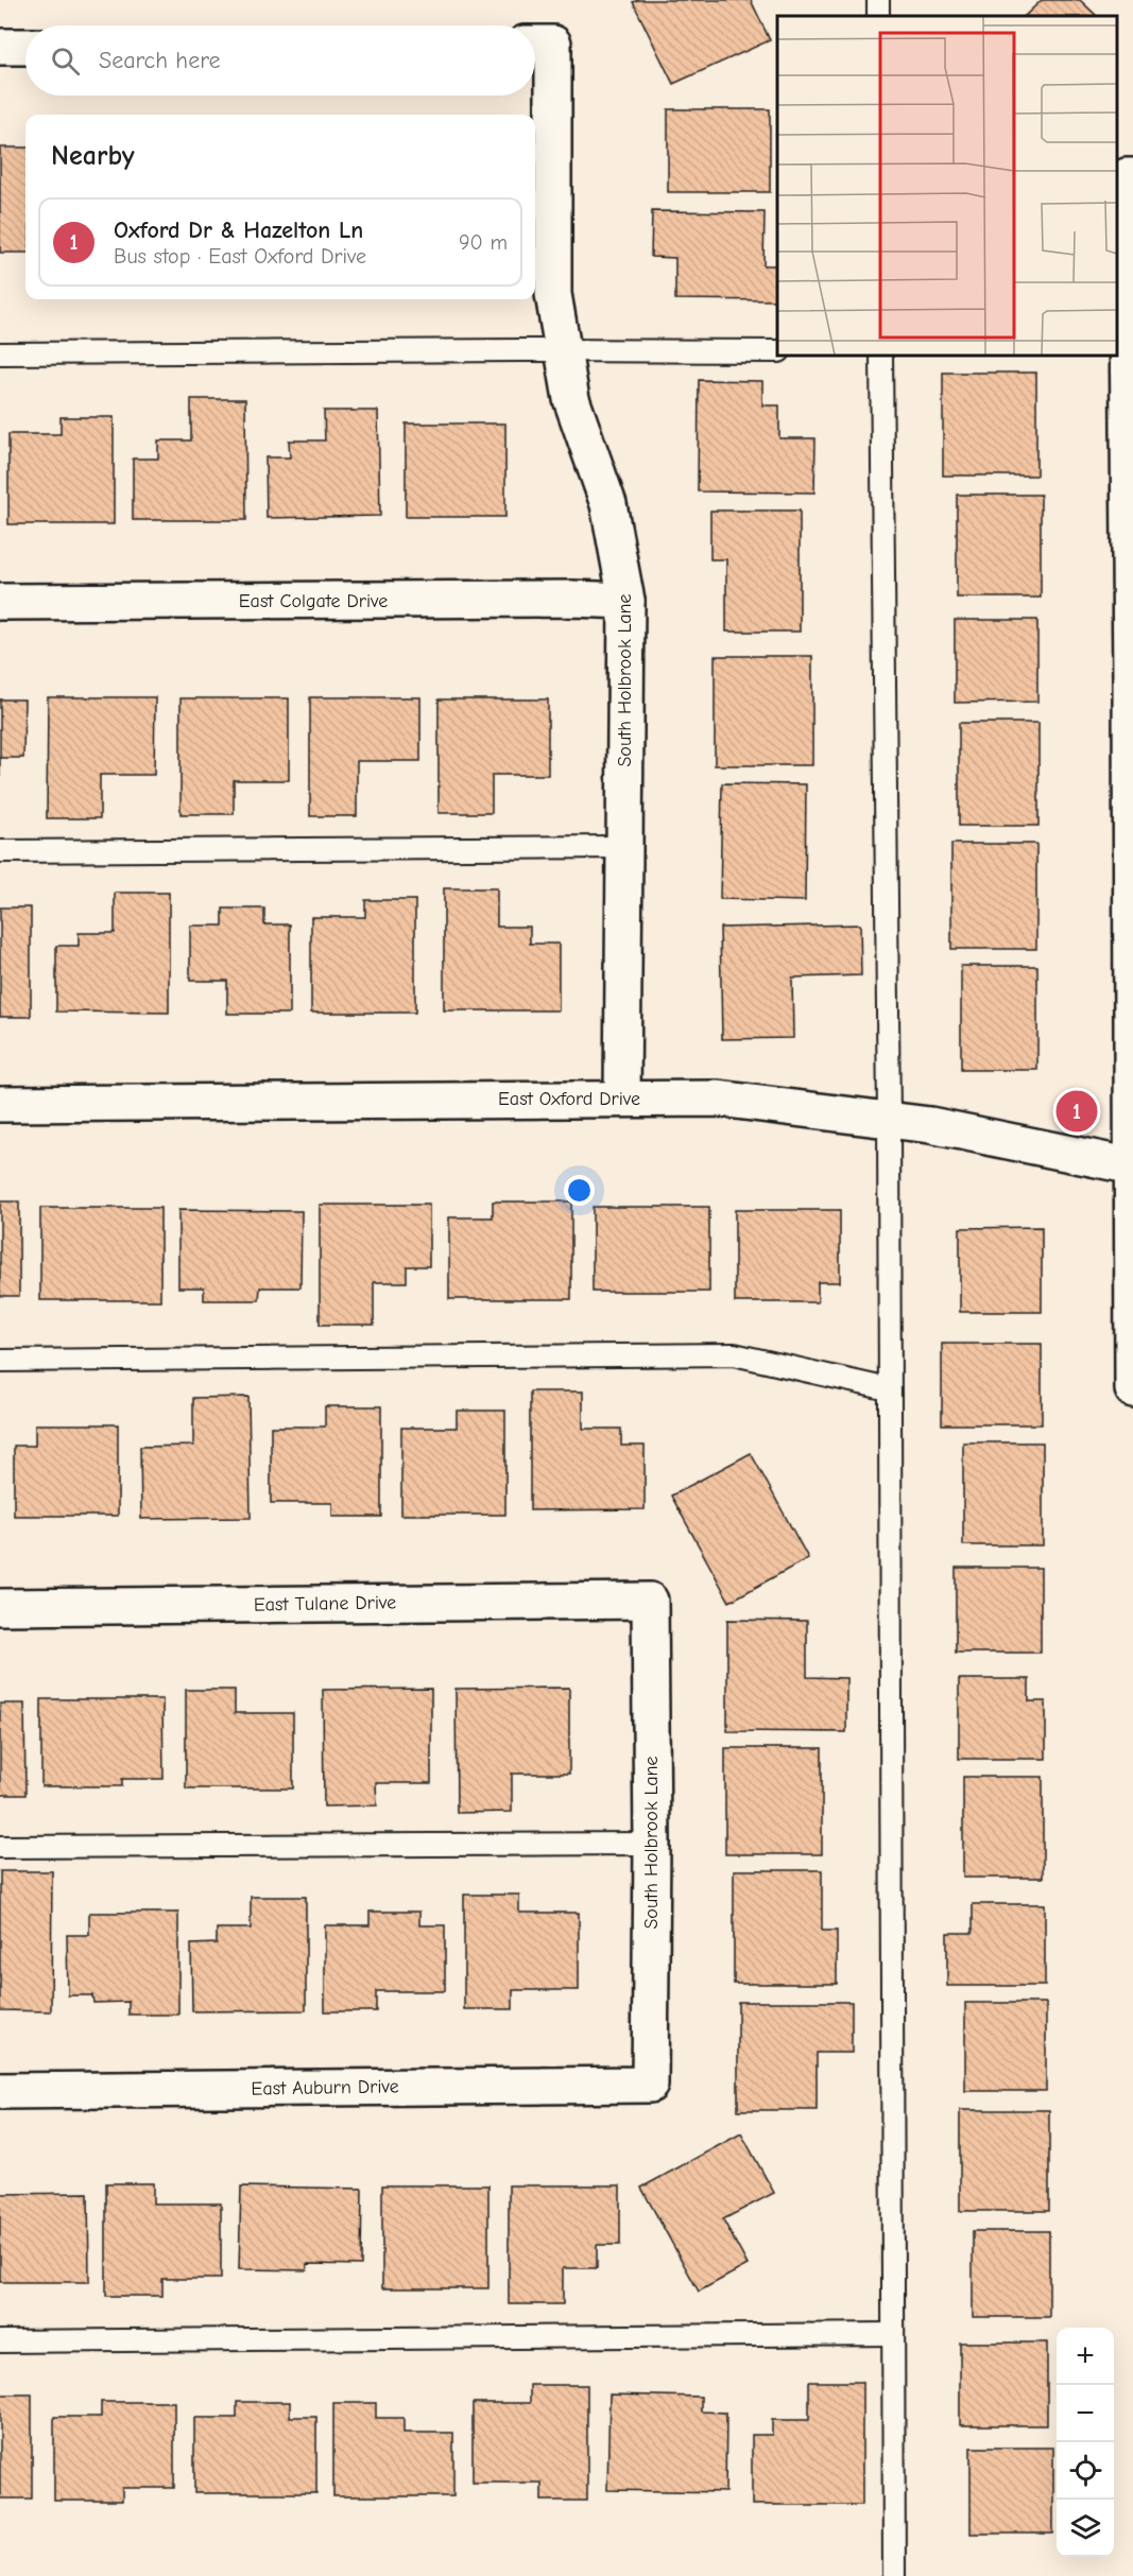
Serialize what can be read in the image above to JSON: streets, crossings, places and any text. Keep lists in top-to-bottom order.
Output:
{
  "streets": {
    "street": [
      "East Colgate Drive",
      "South Holbrook Lane",
      "East Oxford Drive",
      "East Tulane Drive",
      "East Auburn Drive"
    ]
  },
  "crossings": [
    ["East Colgate Drive", "South Holbrook Lane"],
    ["South Holbrook Lane", "East Oxford Drive"],
    ["South Holbrook Lane", "East Tulane Drive"],
    ["South Holbrook Lane", "East Auburn Drive"]
  ],
  "page": {
    "search": "Search here",
    "heading": "Nearby",
    "list": [
      {
        "mark": "1",
        "name": "Oxford Dr & Hazelton Ln",
        "note": "Bus stop · East Oxford Drive",
        "value": "90 m"
      }
    ],
    "pins": "1",
    "map_buttons": ["+", "−"]
  }
}
